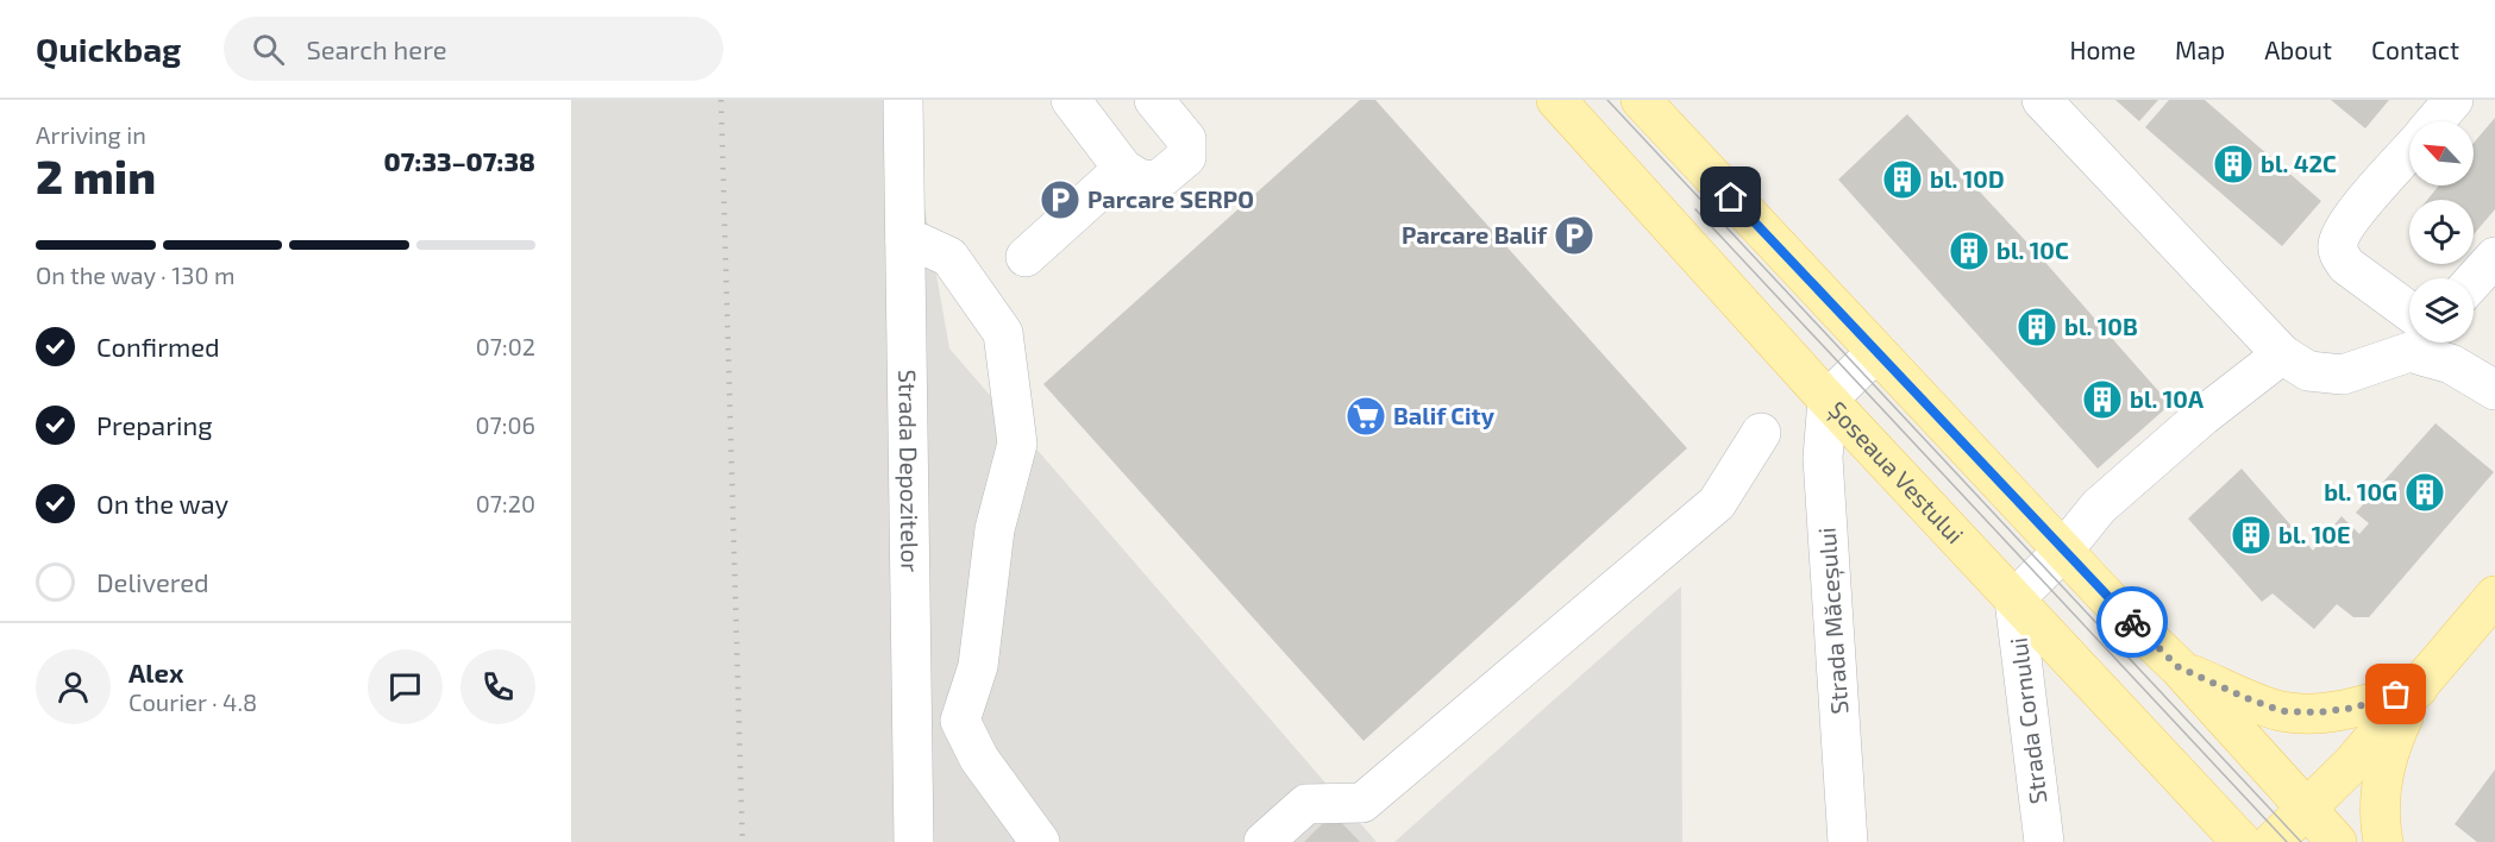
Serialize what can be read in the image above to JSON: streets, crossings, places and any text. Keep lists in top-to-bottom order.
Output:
{
  "streets": {
    "main road": ["Șoseaua Vestului"],
    "street": ["Strada Depozitelor", "Strada Măceșului", "Strada Cornului"]
  },
  "crossings": [
    ["Șoseaua Vestului", "Strada Măceșului"],
    ["Șoseaua Vestului", "Strada Cornului"]
  ],
  "places": {
    "building": [
      "bl. 42C",
      "bl. 10D",
      "bl. 10C",
      "bl. 10B",
      "bl. 10A",
      "bl. 10G",
      "bl. 10E"
    ],
    "parking": ["Parcare SERPO", "Parcare Balif"],
    "supermarket": ["Balif City"]
  },
  "north": "top left",
  "page": {
    "header": "Quickbag",
    "search": "Search here",
    "nav": [
      "Home",
      "Map",
      "About",
      "Contact"
    ],
    "heading": ["2 min", "Arriving in", "07:33–07:38"],
    "panel": ["Alex", "Courier · 4.8"],
    "bar": "On the way · 130 m",
    "list": [
      ["Confirmed", "07:02"],
      ["Preparing", "07:06"],
      ["On the way", "07:20"],
      "Delivered"
    ]
  }
}
